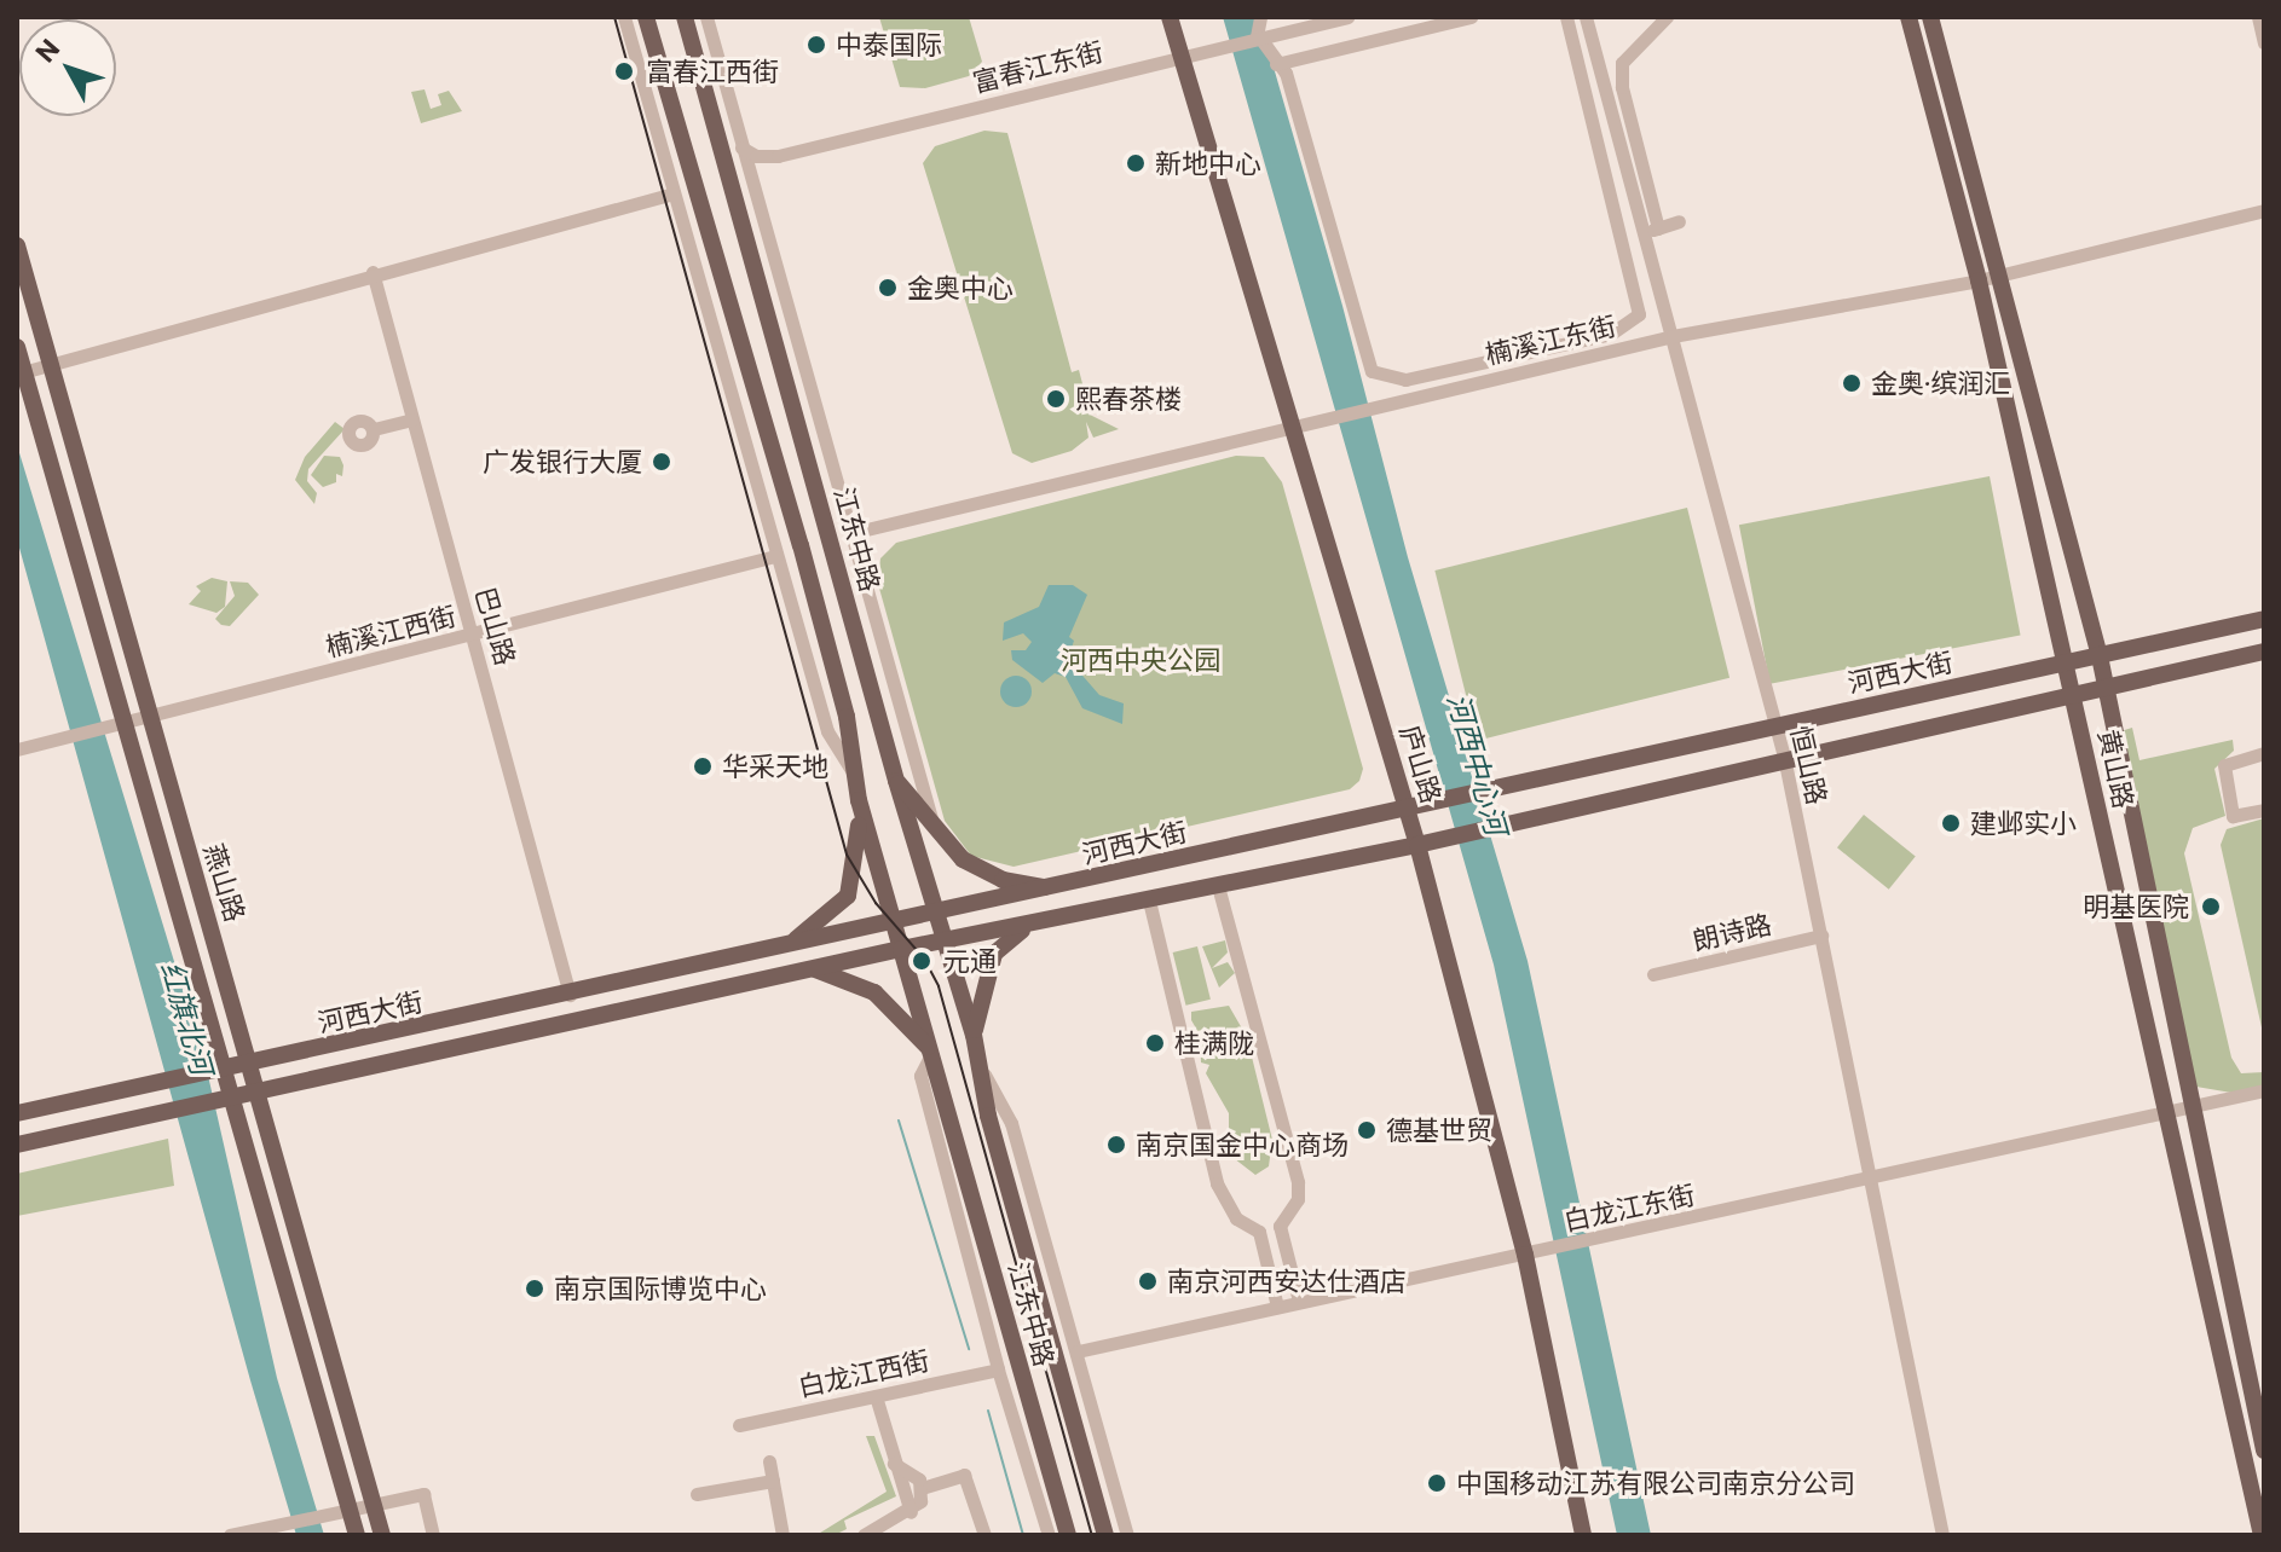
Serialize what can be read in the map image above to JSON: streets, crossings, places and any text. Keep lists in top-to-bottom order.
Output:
{
  "streets": {
    "main road": [
      "江东中路",
      "河西大街",
      "庐山路",
      "黄山路",
      "燕山路"
    ],
    "street": [
      "富春江东街",
      "楠溪江东街",
      "巴山路",
      "楠溪江西街",
      "恒山路",
      "朗诗路",
      "白龙江东街",
      "白龙江西街"
    ]
  },
  "crossings": [
    ["富春江东街", "江东中路"],
    ["富春江东街", "庐山路"],
    ["楠溪江东街", "江东中路"],
    ["楠溪江东街", "庐山路"],
    ["楠溪江东街", "恒山路"],
    ["楠溪江东街", "黄山路"],
    ["江东中路", "楠溪江西街"],
    ["江东中路", "河西大街"],
    ["江东中路", "白龙江东街"],
    ["巴山路", "楠溪江西街"],
    ["巴山路", "河西大街"],
    ["楠溪江西街", "燕山路"],
    ["河西大街", "庐山路"],
    ["河西大街", "恒山路"],
    ["河西大街", "黄山路"],
    ["河西大街", "燕山路"],
    ["庐山路", "白龙江东街"],
    ["恒山路", "朗诗路"],
    ["恒山路", "白龙江东街"],
    ["黄山路", "白龙江东街"]
  ],
  "water": ["河西中心河", "红旗北河"],
  "parks": ["河西中央公园"],
  "places": [
    "中泰国际",
    "富春江西街",
    "新地中心",
    "金奥中心",
    "金奥·缤润汇",
    "熙春茶楼",
    "广发银行大厦",
    "华采天地",
    "建邺实小",
    "明基医院",
    "元通",
    "桂满陇",
    "德基世贸",
    "南京国金中心商场",
    "南京河西安达仕酒店",
    "南京国际博览中心",
    "中国移动江苏有限公司南京分公司"
  ],
  "north": "top left"
}
